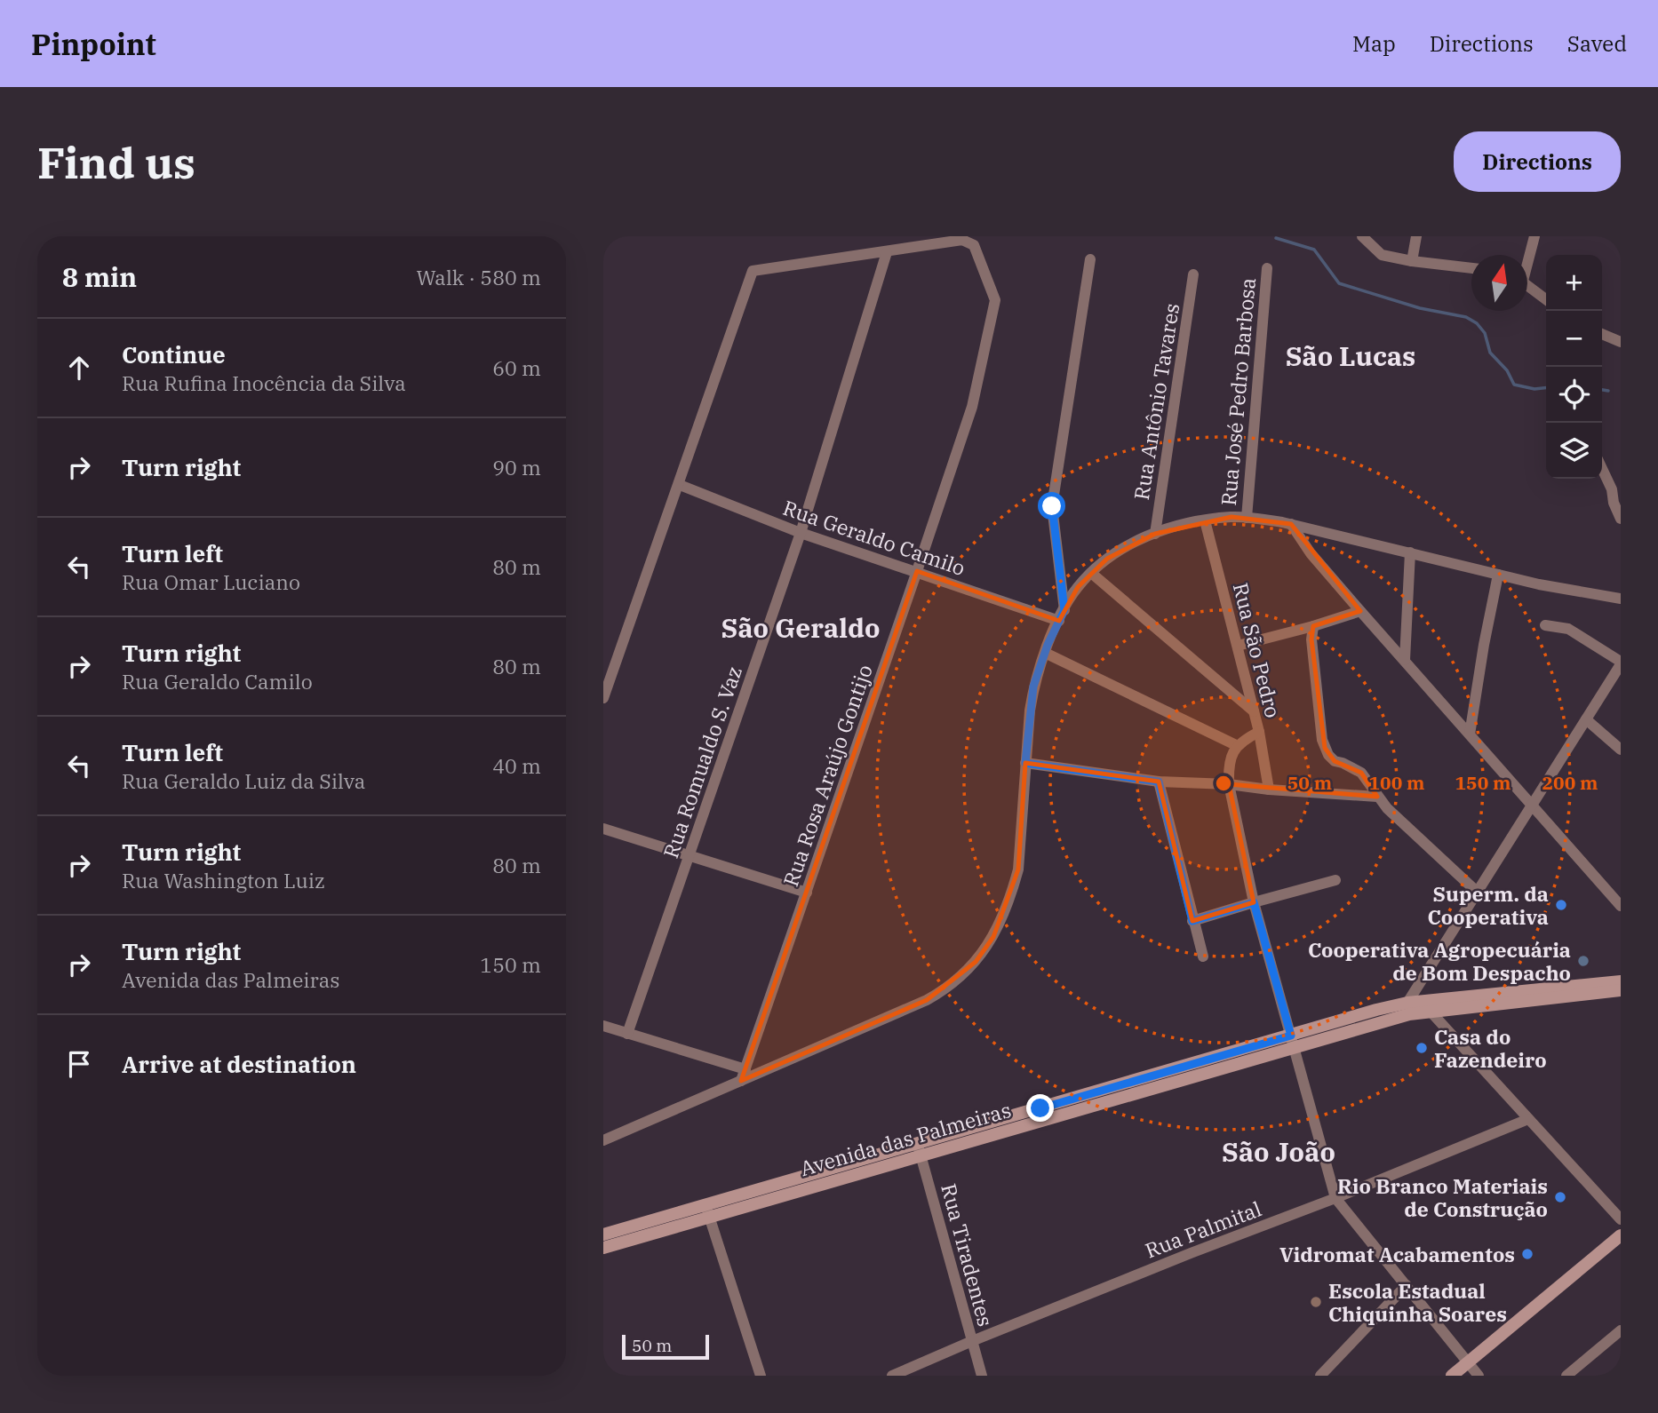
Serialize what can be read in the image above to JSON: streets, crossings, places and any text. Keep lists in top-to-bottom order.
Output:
{
  "streets": {
    "main road": ["Avenida das Palmeiras"],
    "street": [
      "Rua José Pedro Barbosa",
      "Rua Antônio Tavares",
      "Rua Geraldo Camilo",
      "Rua São Pedro",
      "Rua Romualdo S. Vaz",
      "Rua Rosa Araújo Gontijo",
      "Rua Palmital",
      "Rua Tiradentes"
    ]
  },
  "crossings": [
    ["Rua Geraldo Camilo", "Rua Romualdo S. Vaz"],
    ["Rua Geraldo Camilo", "Rua Rosa Araújo Gontijo"],
    ["Rua Romualdo S. Vaz", "Rua Rosa Araújo Gontijo"],
    ["Avenida das Palmeiras", "Rua Tiradentes"],
    ["Rua Palmital", "Rua Tiradentes"]
  ],
  "districts": ["São Lucas", "São Geraldo", "São João"],
  "places": [
    "Superm. da Cooperativa",
    "Cooperativa Agropecuária de Bom Despacho",
    "Casa do Fazendeiro",
    "Rio Branco Materiais de Construção",
    "Vidromat Acabamentos",
    "Escola Estadual Chiquinha Soares"
  ],
  "scale_bar": "50 m",
  "north": "top",
  "page": {
    "header": "Pinpoint",
    "nav": ["Map", "Directions", "Saved"],
    "buttons": "Directions",
    "title": "Find us",
    "heading": ["8 min", "Walk · 580 m"],
    "map_buttons": ["+", "−"],
    "list": [
      ["Continue", "Rua Rufina Inocência da Silva", "60 m"],
      ["Turn right", "90 m"],
      ["Turn left", "Rua Omar Luciano", "80 m"],
      ["Turn right", "Rua Geraldo Camilo", "80 m"],
      ["Turn left", "Rua Geraldo Luiz da Silva", "40 m"],
      ["Turn right", "Rua Washington Luiz", "80 m"],
      ["Turn right", "Avenida das Palmeiras", "150 m"],
      "Arrive at destination"
    ],
    "scale": "50 m"
  },
  "rings": [
    "50 m",
    "100 m",
    "150 m",
    "200 m"
  ]
}
